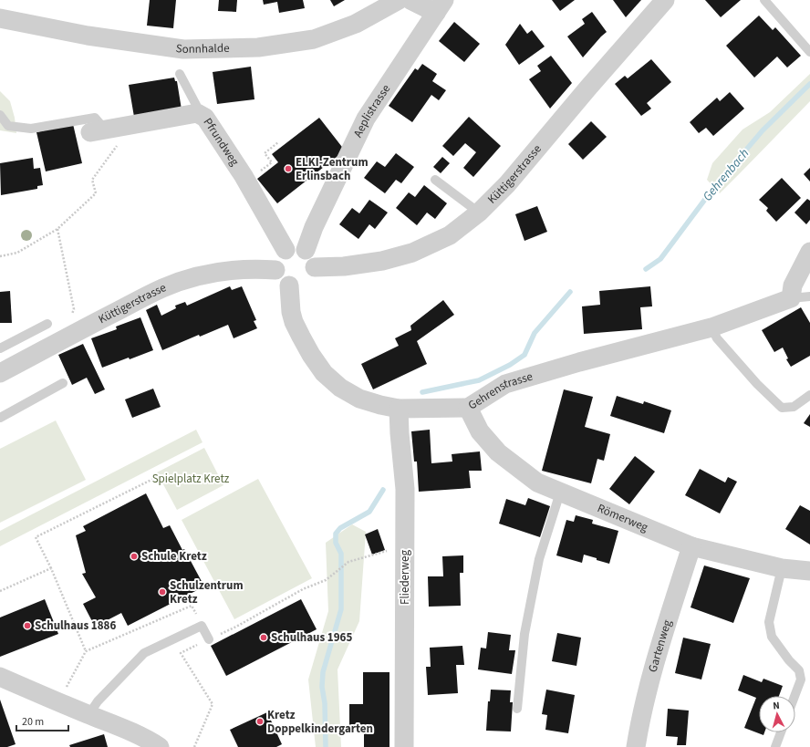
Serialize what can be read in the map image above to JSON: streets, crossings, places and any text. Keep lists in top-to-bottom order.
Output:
{
  "streets": {
    "street": [
      "Sonnhalde",
      "Aeplistrasse",
      "Pfrundweg",
      "Küttigerstrasse",
      "Gehrenstrasse",
      "Römerweg",
      "Fliederweg",
      "Gartenweg"
    ]
  },
  "crossings": [
    ["Aeplistrasse", "Pfrundweg"],
    ["Aeplistrasse", "Küttigerstrasse"],
    ["Aeplistrasse", "Gehrenstrasse"],
    ["Pfrundweg", "Küttigerstrasse"],
    ["Pfrundweg", "Gehrenstrasse"],
    ["Küttigerstrasse", "Gehrenstrasse"],
    ["Gehrenstrasse", "Römerweg"],
    ["Gehrenstrasse", "Fliederweg"],
    ["Römerweg", "Gartenweg"]
  ],
  "water": ["Gehrenbach"],
  "parks": ["Spielplatz Kretz"],
  "places": [
    "ELKI-Zentrum Erlinsbach",
    "Schule Kretz",
    "Schulzentrum Kretz",
    "Schulhaus 1886",
    "Schulhaus 1965",
    "Kretz Doppelkindergarten"
  ],
  "scale_bar": "20 m",
  "north": "top"
}
